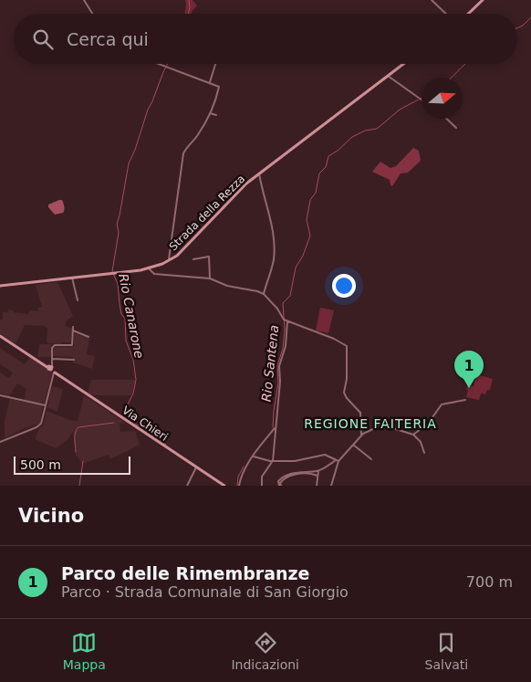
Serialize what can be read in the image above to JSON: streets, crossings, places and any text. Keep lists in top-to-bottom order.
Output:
{
  "streets": {
    "main road": ["Strada della Rezza", "Via Chieri"]
  },
  "districts": ["REGIONE FAITERIA"],
  "water": ["Rio Canarone", "Rio Santena"],
  "scale_bar": "500 m",
  "north": "right",
  "page": {
    "search": "Cerca qui",
    "pins": "1",
    "scale": "500 m",
    "heading": "Vicino",
    "list": [
      {
        "mark": "1",
        "name": "Parco delle Rimembranze",
        "note": "Parco · Strada Comunale di San Giorgio",
        "value": "700 m"
      }
    ],
    "nav": ["Mappa", "Indicazioni", "Salvati"]
  }
}
